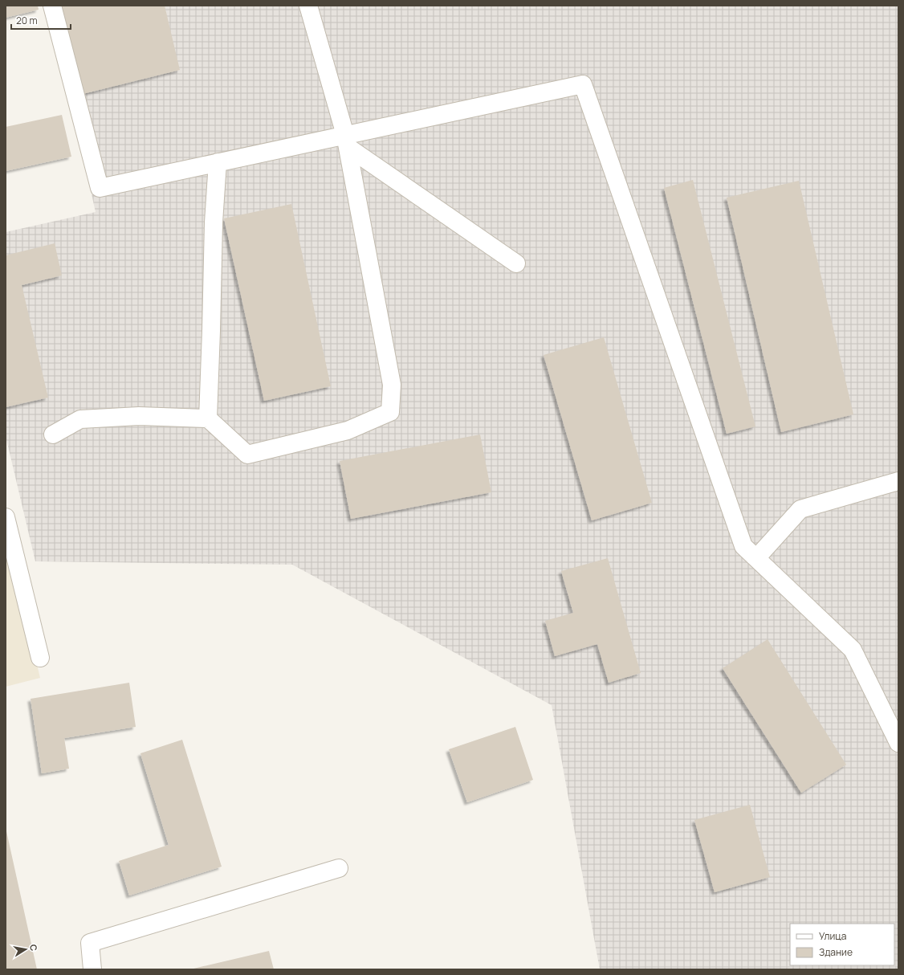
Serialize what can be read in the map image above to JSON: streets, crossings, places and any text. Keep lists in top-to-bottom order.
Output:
{
  "legend": ["Улица", "Здание"],
  "scale_bar": "20 m",
  "north": "right"
}
